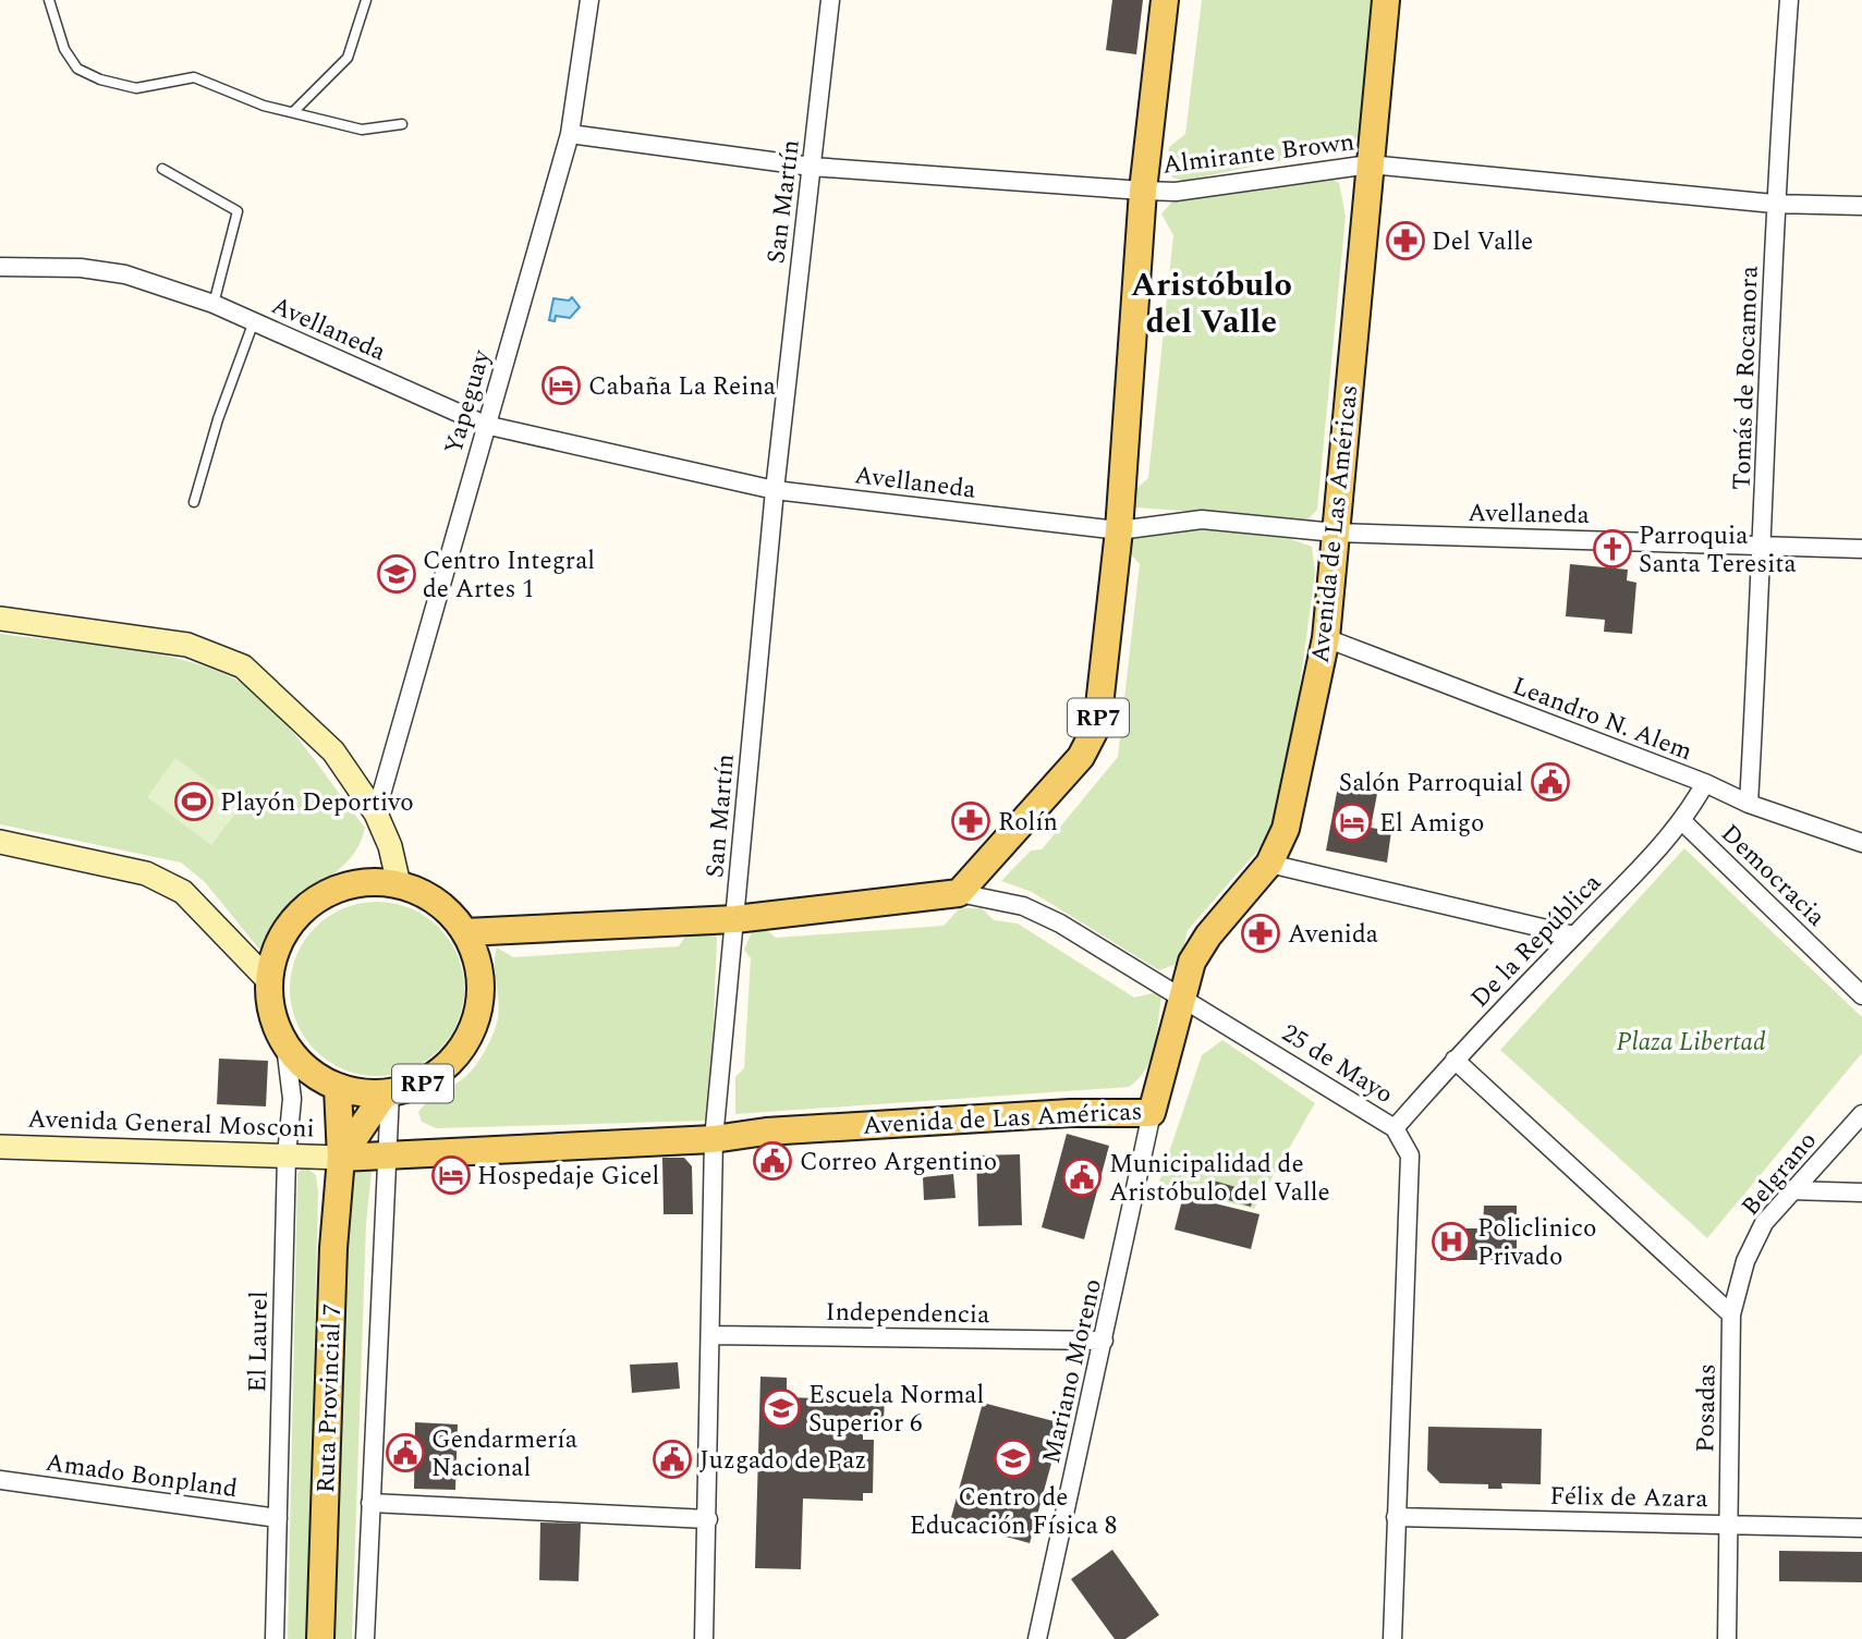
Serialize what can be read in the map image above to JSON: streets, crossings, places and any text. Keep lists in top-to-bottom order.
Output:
{
  "streets": {
    "main road": [
      "Avenida de Las Américas",
      "RP7",
      "Avenida General Mosconi",
      "Ruta Provincial 7"
    ],
    "street": [
      "Almirante Brown",
      "San Martín",
      "Avellaneda",
      "Tomás de Rocamora",
      "Yapeguay",
      "Leandro N. Alem",
      "Democracia",
      "De la República",
      "25 de Mayo",
      "Belgrano",
      "Independencia",
      "El Laurel",
      "Mariano Moreno",
      "Posadas",
      "Amado Bonpland",
      "Félix de Azara"
    ]
  },
  "crossings": [
    ["Almirante Brown", "San Martín"],
    ["Almirante Brown", "Tomás de Rocamora"],
    ["Almirante Brown", "Yapeguay"],
    ["Almirante Brown", "Avenida de Las Américas"],
    ["Almirante Brown", "RP7"],
    ["San Martín", "Avellaneda"],
    ["San Martín", "Avenida de Las Américas"],
    ["San Martín", "Independencia"],
    ["Avellaneda", "Tomás de Rocamora"],
    ["Avellaneda", "Yapeguay"],
    ["Avellaneda", "Avenida de Las Américas"],
    ["Avellaneda", "RP7"],
    ["Tomás de Rocamora", "Leandro N. Alem"],
    ["Avenida de Las Américas", "Leandro N. Alem"],
    ["Avenida de Las Américas", "25 de Mayo"],
    ["Avenida de Las Américas", "Avenida General Mosconi"],
    ["Avenida de Las Américas", "Mariano Moreno"],
    ["Avenida de Las Américas", "Ruta Provincial 7"],
    ["RP7", "25 de Mayo"],
    ["RP7", "El Laurel"],
    ["RP7", "Ruta Provincial 7"],
    ["Leandro N. Alem", "De la República"],
    ["Democracia", "De la República"],
    ["De la República", "25 de Mayo"],
    ["25 de Mayo", "Félix de Azara"],
    ["Avenida General Mosconi", "El Laurel"],
    ["Avenida General Mosconi", "Ruta Provincial 7"],
    ["Belgrano", "Posadas"],
    ["Independencia", "Mariano Moreno"],
    ["El Laurel", "Ruta Provincial 7"],
    ["El Laurel", "Amado Bonpland"],
    ["Posadas", "Félix de Azara"]
  ],
  "districts": ["Aristóbulo del Valle"],
  "parks": ["Plaza Libertad"],
  "places": {
    "pharmacy": ["Del Valle", "Rolín", "Avenida"],
    "hotel": ["Cabaña La Reina", "El Amigo", "Hospedaje Gicel"],
    "church": ["Parroquia Santa Teresita"],
    "school or university": ["Centro Integral de Artes 1", "Escuela Normal Superior 6", "Centro de Educación Física 8"],
    "public building": [
      "Salón Parroquial",
      "Correo Argentino",
      "Municipalidad de Aristóbulo del Valle",
      "Gendarmería Nacional",
      "Juzgado de Paz"
    ],
    "sports": ["Playón Deportivo"],
    "hospital": ["Policlinico Privado"]
  }
}
